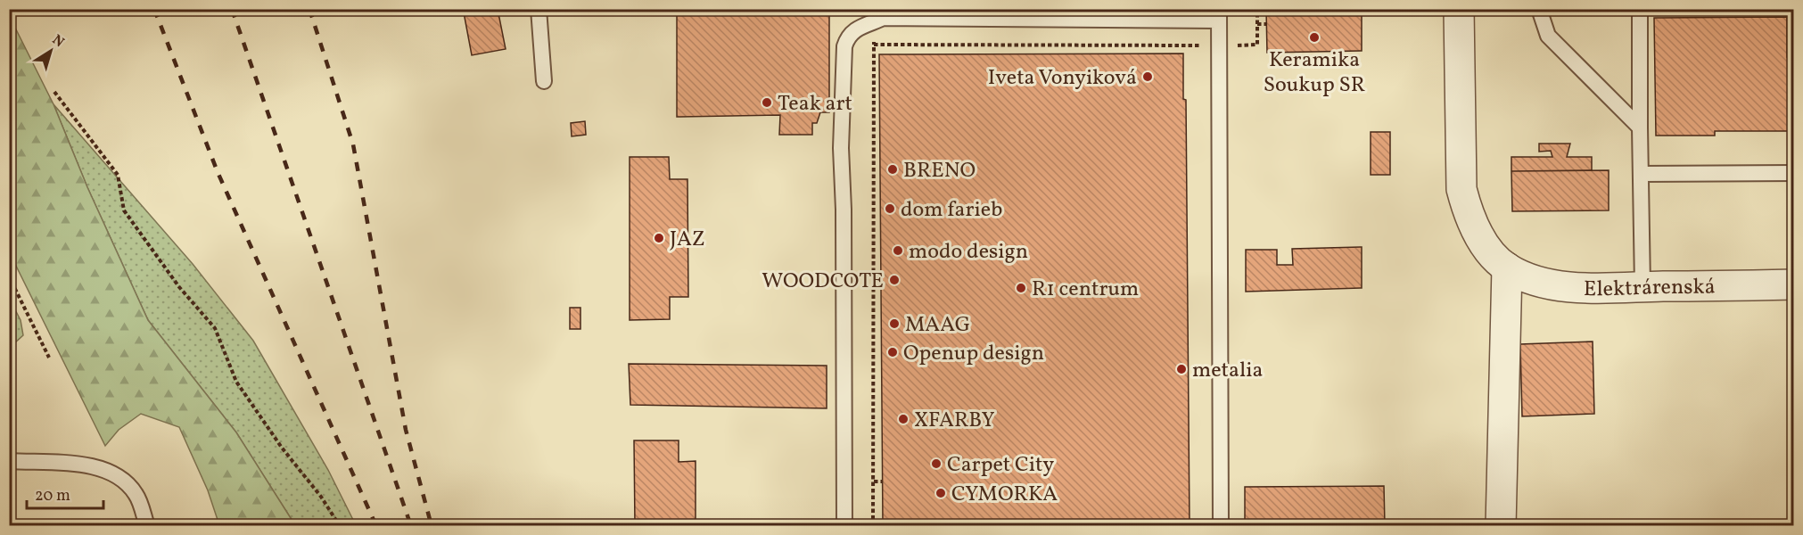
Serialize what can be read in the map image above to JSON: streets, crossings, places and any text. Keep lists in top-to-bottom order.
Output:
{
  "streets": {
    "street": ["Elektrárenská"]
  },
  "places": [
    "Keramika Soukup SR",
    "Iveta Vonyiková",
    "Teak art",
    "BRENO",
    "dom farieb",
    "JAZ",
    "modo design",
    "WOODCOTE",
    "R1 centrum",
    "MAAG",
    "Openup design",
    "metalia",
    "XFARBY",
    "Carpet City",
    "CYMORKA"
  ],
  "scale_bar": "20 m",
  "north": "top right"
}
